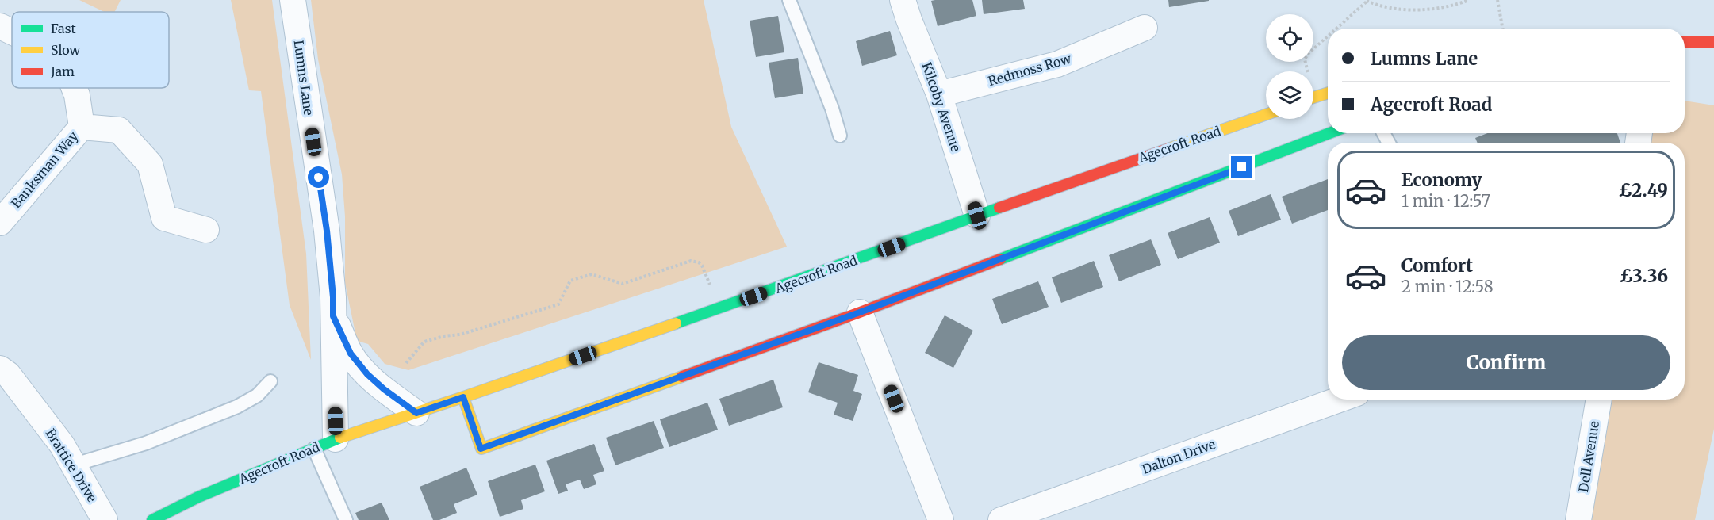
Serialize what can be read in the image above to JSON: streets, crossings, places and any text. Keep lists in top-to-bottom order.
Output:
{
  "streets": {
    "main road": ["Agecroft Road"],
    "street": [
      "Redmoss Row",
      "Lumns Lane",
      "Kilcoby Avenue",
      "Banksman Way",
      "Dalton Drive",
      "Dell Avenue",
      "Brattice Drive"
    ]
  },
  "crossings": [
    ["Redmoss Row", "Kilcoby Avenue"],
    ["Lumns Lane", "Agecroft Road"],
    ["Kilcoby Avenue", "Agecroft Road"]
  ],
  "legend": ["Fast", "Slow", "Jam"],
  "page": {
    "banner": ["Lumns Lane", "Agecroft Road"],
    "list": [
      {
        "name": "Economy",
        "note": "1 min · 12:57",
        "value": "£2.49"
      },
      {
        "name": "Comfort",
        "note": "2 min · 12:58",
        "value": "£3.36"
      }
    ],
    "buttons": "Confirm"
  }
}
